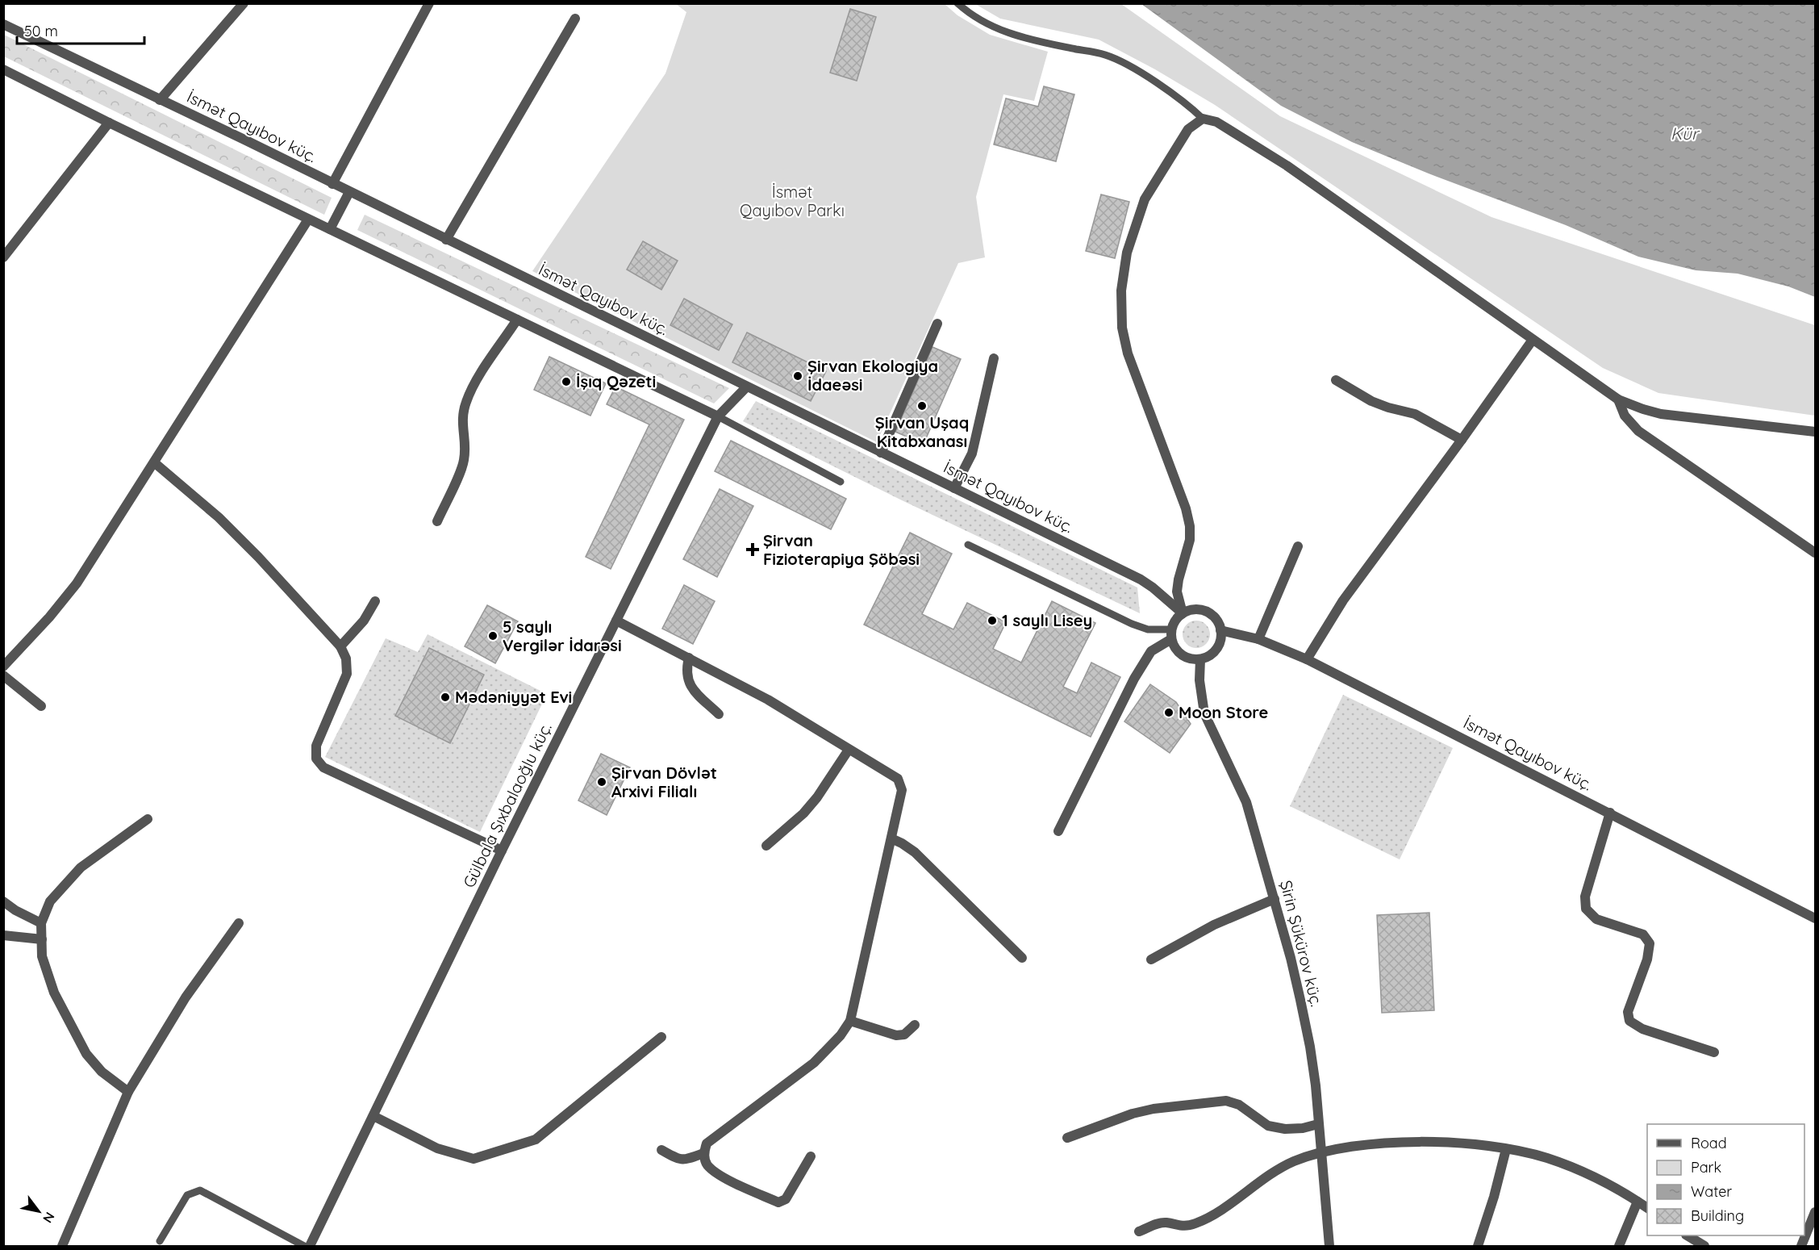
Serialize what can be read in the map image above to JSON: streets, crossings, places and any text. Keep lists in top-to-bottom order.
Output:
{
  "streets": {
    "street": ["İsmət Qayıbov küç.", "Gülbala Şıxbalaoğlu küç.", "Şirin Şükürov küç."]
  },
  "crossings": [
    ["İsmət Qayıbov küç.", "Gülbala Şıxbalaoğlu küç."],
    ["İsmət Qayıbov küç.", "Şirin Şükürov küç."]
  ],
  "water": ["Kür"],
  "parks": ["İsmət Qayıbov Parkı"],
  "places": {
    "other": [
      "Şirvan Ekologiya İdaeəsi",
      "İşıq Qəzeti",
      "Şirvan Uşaq Kitabxanası",
      "1 saylı Lisey",
      "5 saylı Vergilər İdarəsi",
      "Mədəniyyət Evi",
      "Moon Store",
      "Şirvan Dövlət Arxivi Filialı"
    ],
    "health": ["Şirvan Fizioterapiya Şöbəsi"]
  },
  "legend": [
    "Road",
    "Park",
    "Water",
    "Building"
  ],
  "scale_bar": "50 m",
  "north": "bottom right"
}
